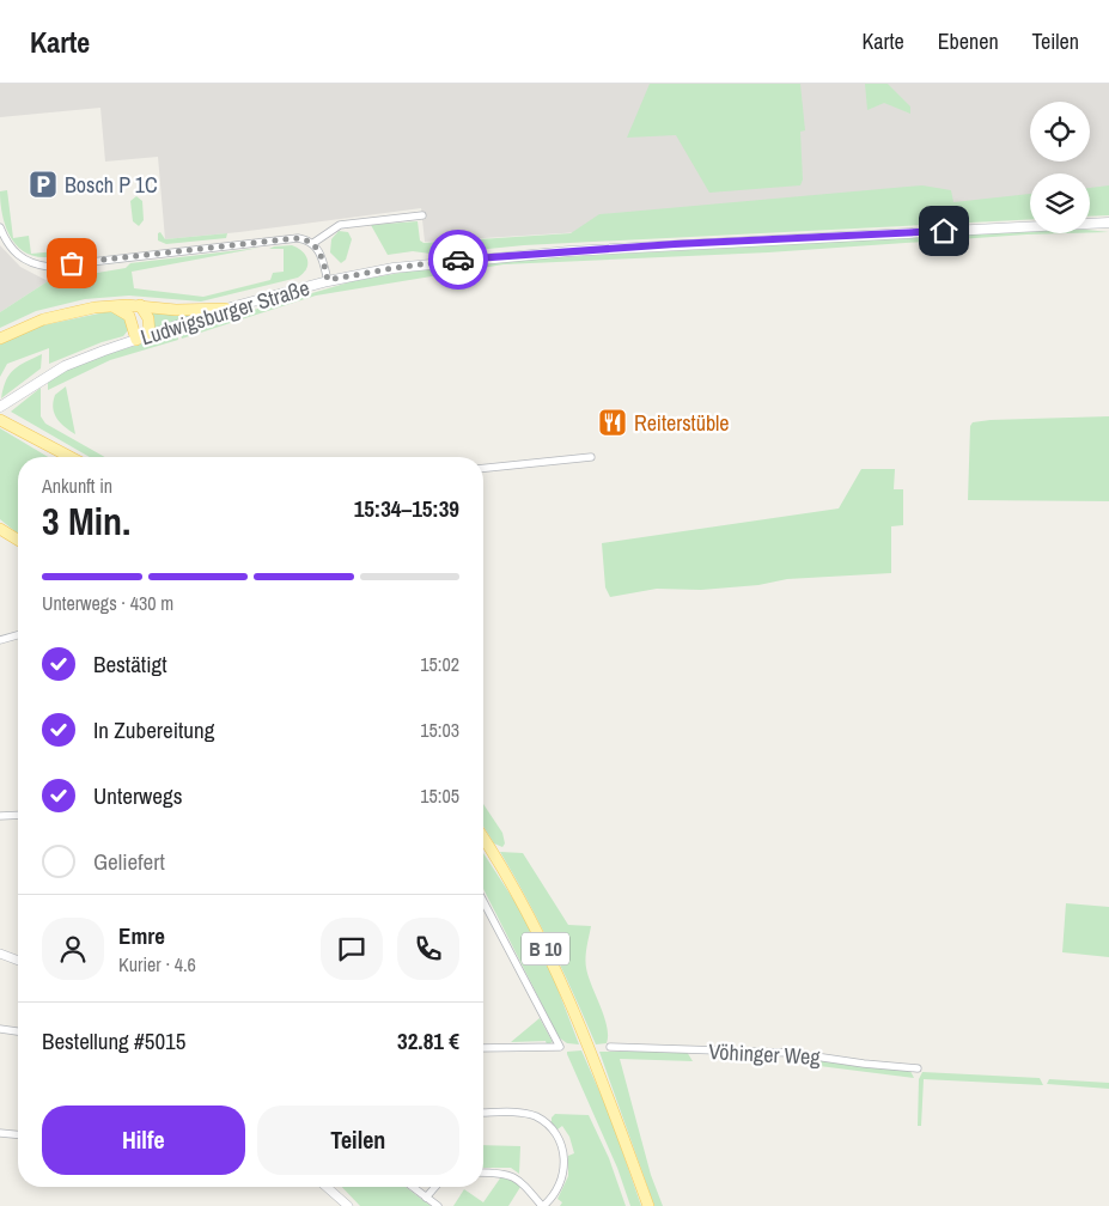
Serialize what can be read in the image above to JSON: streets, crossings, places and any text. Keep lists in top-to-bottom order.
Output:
{
  "streets": {
    "main road": ["Ludwigsburger Straße", "B 10"],
    "street": ["Vöhinger Weg"]
  },
  "places": {
    "parking": ["Bosch P 1C"],
    "restaurant": ["Reiterstüble"]
  },
  "page": {
    "header": "Karte",
    "nav": ["Karte", "Ebenen", "Teilen"],
    "heading": ["3 Min.", "Ankunft in", "15:34–15:39"],
    "panel": [
      "Emre",
      "Kurier · 4.6",
      "Bestellung #5015",
      "32.81 €"
    ],
    "bar": "Unterwegs · 430 m",
    "list": [
      ["Bestätigt", "15:02"],
      ["In Zubereitung", "15:03"],
      ["Unterwegs", "15:05"],
      "Geliefert"
    ],
    "buttons": ["Hilfe", "Teilen"]
  }
}
